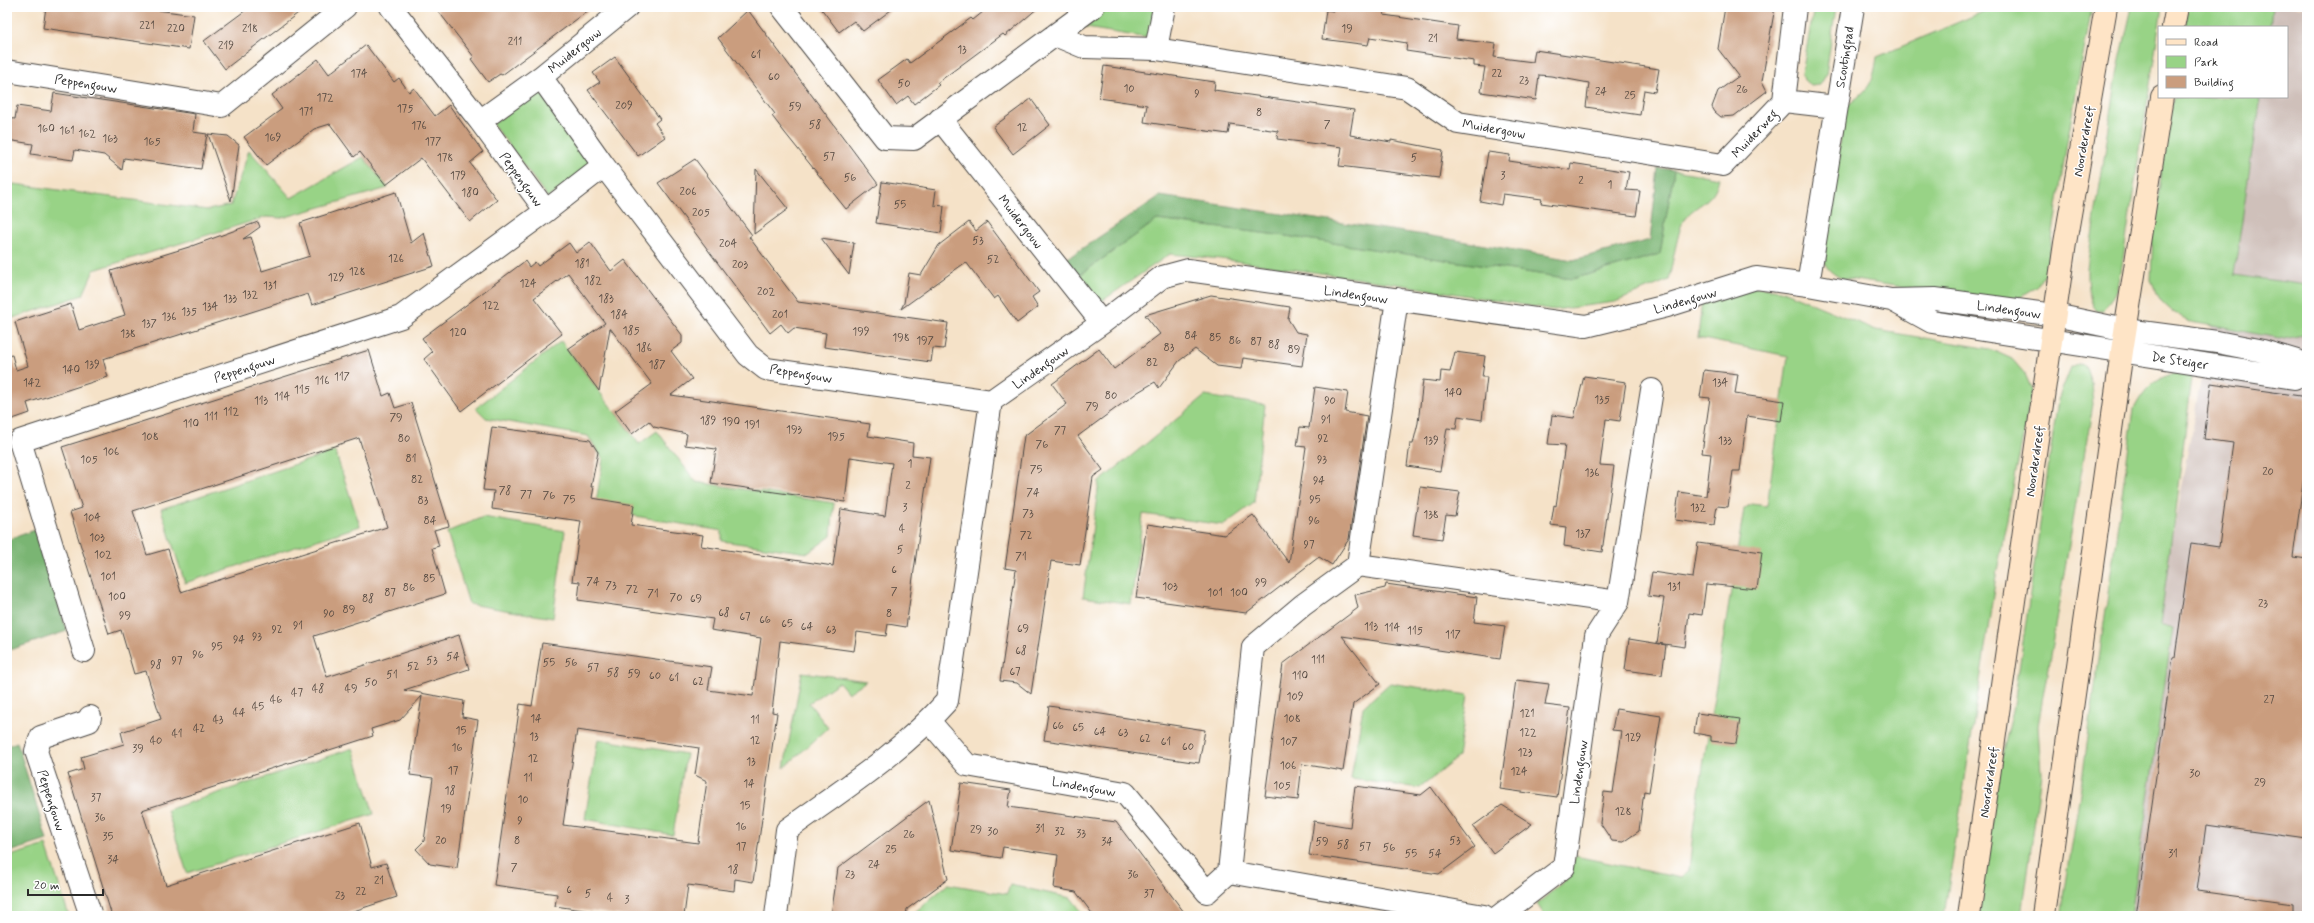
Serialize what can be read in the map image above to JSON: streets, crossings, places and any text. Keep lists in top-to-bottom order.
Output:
{
  "streets": {
    "main road": ["Noorderdreef"],
    "street": [
      "Muidergouw",
      "Scoutingpad",
      "Peppengouw",
      "Muiderweg",
      "Lindengouw",
      "De Steiger"
    ]
  },
  "crossings": [
    ["Muidergouw", "Peppengouw"],
    ["Muidergouw", "Muiderweg"],
    ["Muidergouw", "Lindengouw"],
    ["Peppengouw", "Lindengouw"],
    ["Noorderdreef", "Lindengouw"],
    ["Noorderdreef", "De Steiger"],
    ["Lindengouw", "De Steiger"]
  ],
  "house_numbers": [
    "221",
    "220",
    "218",
    "19",
    "21",
    "211",
    "219",
    "13",
    "61",
    "174",
    "22",
    "60",
    "23",
    "50",
    "10",
    "26",
    "24",
    "9",
    "25",
    "172",
    "209",
    "59",
    "175",
    "171",
    "8",
    "58",
    "7",
    "176",
    "12",
    "160",
    "161",
    "162",
    "169",
    "163",
    "165",
    "177",
    "57",
    "178",
    "5",
    "179",
    "3",
    "56",
    "2",
    "1",
    "206",
    "180",
    "55",
    "205",
    "53",
    "204",
    "126",
    "52",
    "181",
    "203",
    "128",
    "129",
    "182",
    "124",
    "131",
    "202",
    "132",
    "133",
    "183",
    "122",
    "134",
    "135",
    "184",
    "201",
    "136",
    "137",
    "185",
    "199",
    "120",
    "138",
    "84",
    "198",
    "85",
    "197",
    "86",
    "87",
    "88",
    "186",
    "83",
    "89",
    "82",
    "139",
    "187",
    "140",
    "117",
    "116",
    "142",
    "134",
    "115",
    "140",
    "80",
    "114",
    "135",
    "113",
    "90",
    "79",
    "112",
    "111",
    "79",
    "91",
    "189",
    "190",
    "110",
    "191",
    "193",
    "77",
    "108",
    "195",
    "80",
    "92",
    "139",
    "133",
    "76",
    "106",
    "81",
    "105",
    "93",
    "1",
    "75",
    "20",
    "136",
    "82",
    "94",
    "2",
    "78",
    "74",
    "77",
    "76",
    "75",
    "95",
    "83",
    "3",
    "132",
    "73",
    "138",
    "104",
    "84",
    "96",
    "4",
    "137",
    "72",
    "103",
    "97",
    "5",
    "102",
    "71",
    "6",
    "101",
    "85",
    "74",
    "99",
    "73",
    "103",
    "131",
    "86",
    "72",
    "7",
    "87",
    "101",
    "100",
    "71",
    "100",
    "70",
    "88",
    "69",
    "23",
    "89",
    "68",
    "90",
    "8",
    "99",
    "67",
    "66",
    "65",
    "91",
    "64",
    "113",
    "114",
    "69",
    "92",
    "63",
    "115",
    "117",
    "93",
    "94",
    "95",
    "68",
    "96",
    "54",
    "111",
    "97",
    "53",
    "55",
    "56",
    "98",
    "52",
    "57",
    "67",
    "58",
    "59",
    "51",
    "60",
    "110",
    "61",
    "62",
    "50",
    "48",
    "49",
    "47",
    "109",
    "46",
    "27",
    "45",
    "44",
    "121",
    "14",
    "108",
    "43",
    "11",
    "66",
    "65",
    "42",
    "15",
    "64",
    "63",
    "122",
    "41",
    "13",
    "129",
    "62",
    "40",
    "12",
    "61",
    "107",
    "60",
    "16",
    "39",
    "123",
    "12",
    "13",
    "106",
    "17",
    "124",
    "30",
    "11",
    "29",
    "14",
    "105",
    "18",
    "37",
    "10",
    "15",
    "19",
    "128",
    "36",
    "9",
    "16",
    "31",
    "29",
    "30",
    "32",
    "33",
    "26",
    "35",
    "20",
    "8",
    "53",
    "34",
    "59",
    "58",
    "17",
    "57",
    "56",
    "25",
    "55",
    "54",
    "31",
    "34",
    "24",
    "7",
    "18",
    "23",
    "36",
    "21",
    "6",
    "22",
    "5",
    "37",
    "23",
    "4",
    "3"
  ],
  "legend": ["Road", "Park", "Building"],
  "scale_bar": "20 m"
}
